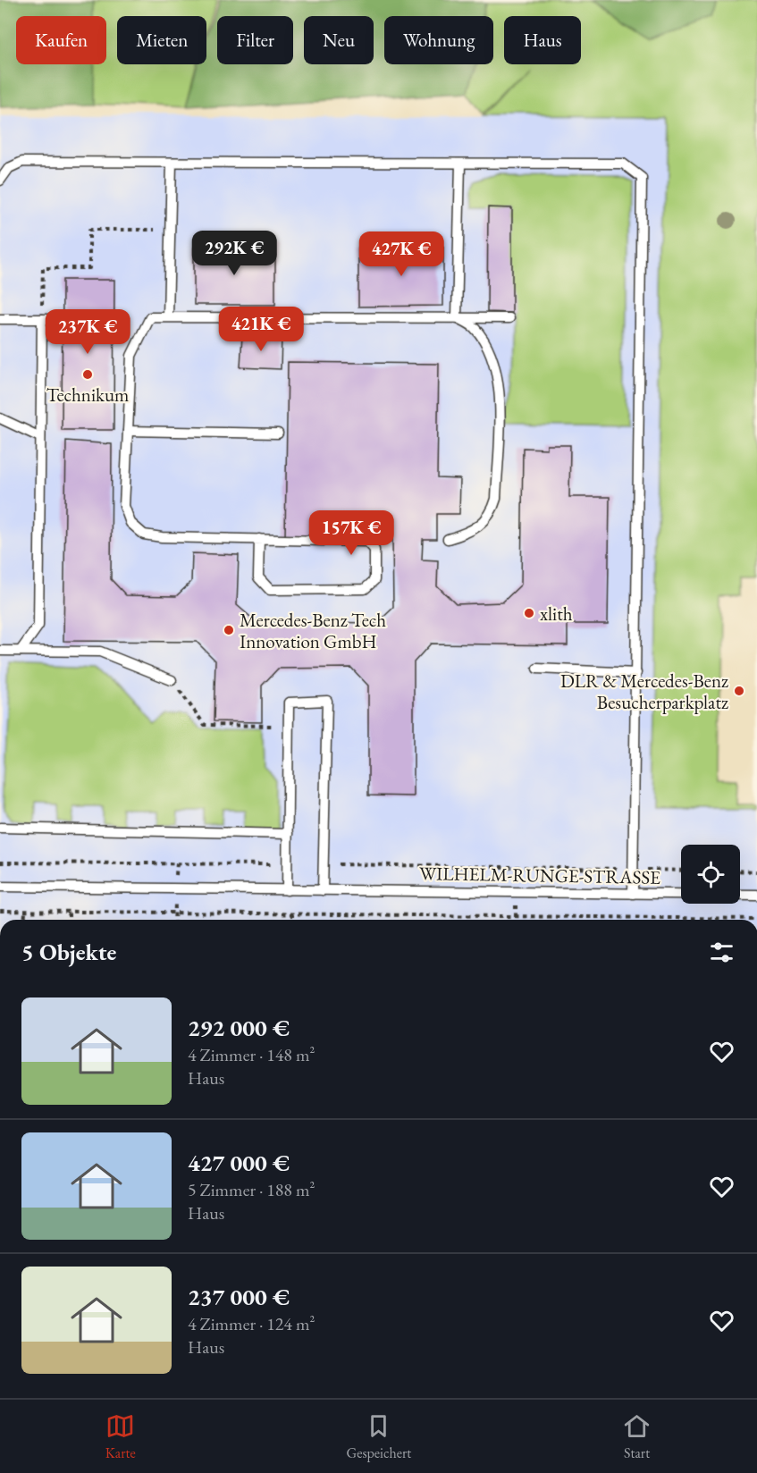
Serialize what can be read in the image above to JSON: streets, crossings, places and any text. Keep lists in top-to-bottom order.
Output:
{
  "streets": {
    "lane": ["WILHELM-RUNGE-STRASSE"]
  },
  "places": [
    "Technikum",
    "xlith",
    "Mercedes-Benz Tech Innovation GmbH",
    "DLR & Mercedes-Benz Besucherparkplatz"
  ],
  "page": {
    "chip": [
      "Kaufen",
      "Mieten",
      "Filter",
      "Neu",
      "Wohnung",
      "Haus"
    ],
    "price": [
      "292K €",
      "427K €",
      "421K €",
      "237K €",
      "157K €"
    ],
    "heading": "5 Objekte",
    "list": [
      {
        "name": "292 000 €",
        "note": "4 Zimmer · 148 m² · Haus"
      },
      {
        "name": "427 000 €",
        "note": "5 Zimmer · 188 m² · Haus"
      },
      {
        "name": "237 000 €",
        "note": "4 Zimmer · 124 m² · Haus"
      }
    ],
    "tabs": ["Karte", "Gespeichert", "Start"]
  }
}
